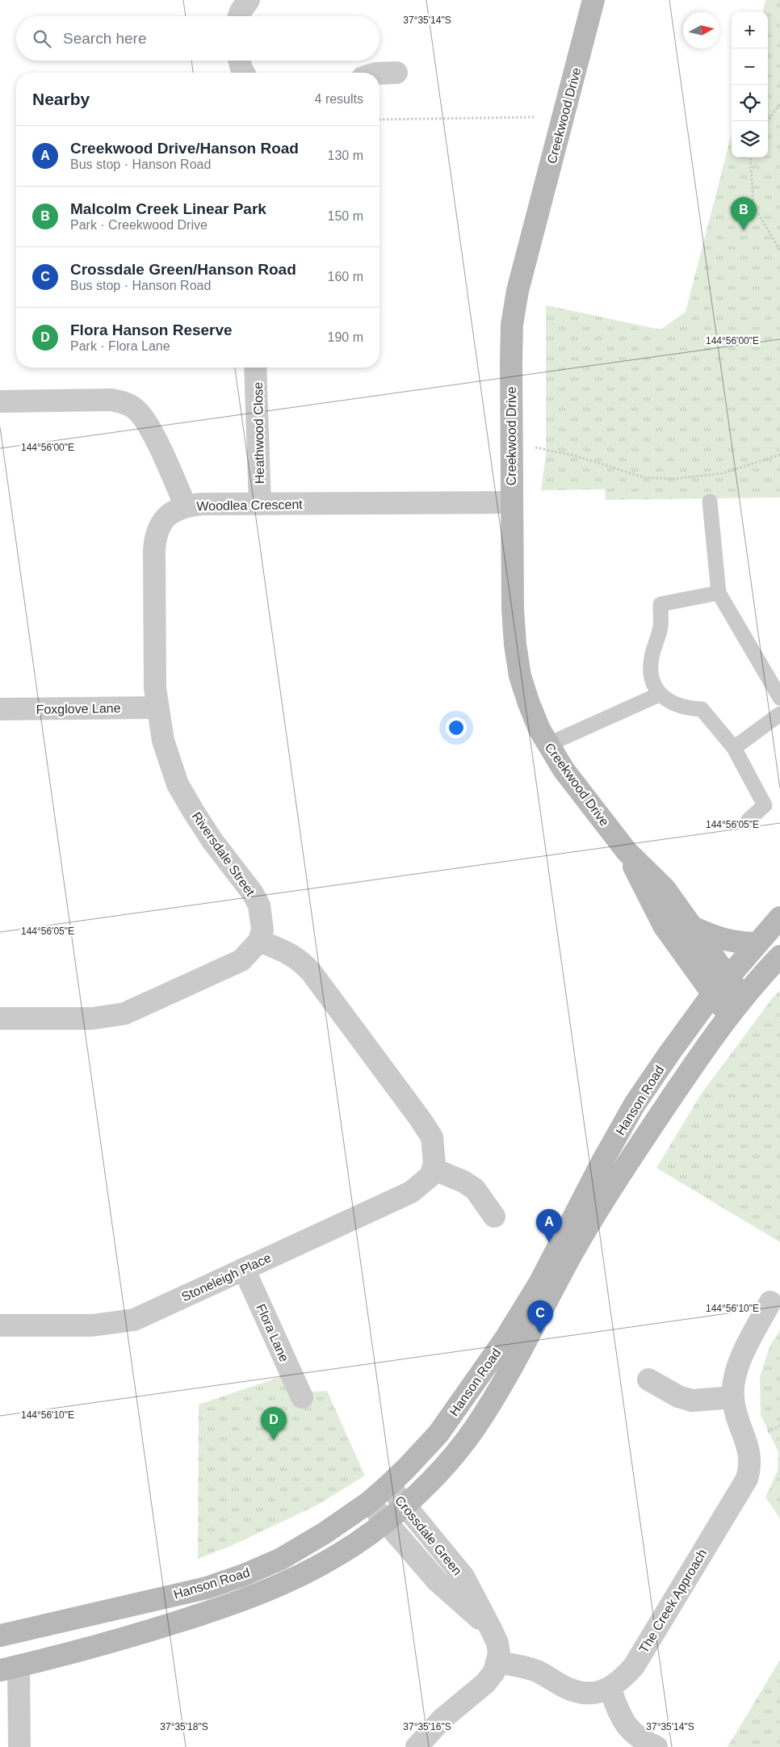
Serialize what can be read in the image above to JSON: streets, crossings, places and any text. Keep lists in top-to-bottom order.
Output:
{
  "streets": {
    "street": [
      "Creekwood Drive",
      "Heathwood Close",
      "Woodlea Crescent",
      "Foxglove Lane",
      "Riversdale Street",
      "Hanson Road",
      "Stoneleigh Place",
      "Flora Lane",
      "Crossdale Green",
      "The Creek Approach"
    ]
  },
  "crossings": [
    ["Creekwood Drive", "Woodlea Crescent"],
    ["Creekwood Drive", "Hanson Road"],
    ["Heathwood Close", "Woodlea Crescent"],
    ["Woodlea Crescent", "Riversdale Street"],
    ["Foxglove Lane", "Riversdale Street"],
    ["Hanson Road", "Crossdale Green"],
    ["Stoneleigh Place", "Flora Lane"],
    ["Crossdale Green", "The Creek Approach"]
  ],
  "north": "right",
  "page": {
    "map_buttons": ["+", "−"],
    "search": "Search here",
    "heading": ["Nearby", "4 results"],
    "list": [
      {
        "mark": "A",
        "name": "Creekwood Drive/Hanson Road",
        "note": "Bus stop · Hanson Road",
        "value": "130 m"
      },
      {
        "mark": "B",
        "name": "Malcolm Creek Linear Park",
        "note": "Park · Creekwood Drive",
        "value": "150 m"
      },
      {
        "mark": "C",
        "name": "Crossdale Green/Hanson Road",
        "note": "Bus stop · Hanson Road",
        "value": "160 m"
      },
      {
        "mark": "D",
        "name": "Flora Hanson Reserve",
        "note": "Park · Flora Lane",
        "value": "190 m"
      }
    ],
    "pins": [
      "B",
      "A",
      "C",
      "D"
    ]
  },
  "coordinates": [
    "37°35'14\"S",
    "144°56'00\"E",
    "144°56'05\"E",
    "144°56'10\"E",
    "37°35'18\"S",
    "37°35'16\"S"
  ]
}
